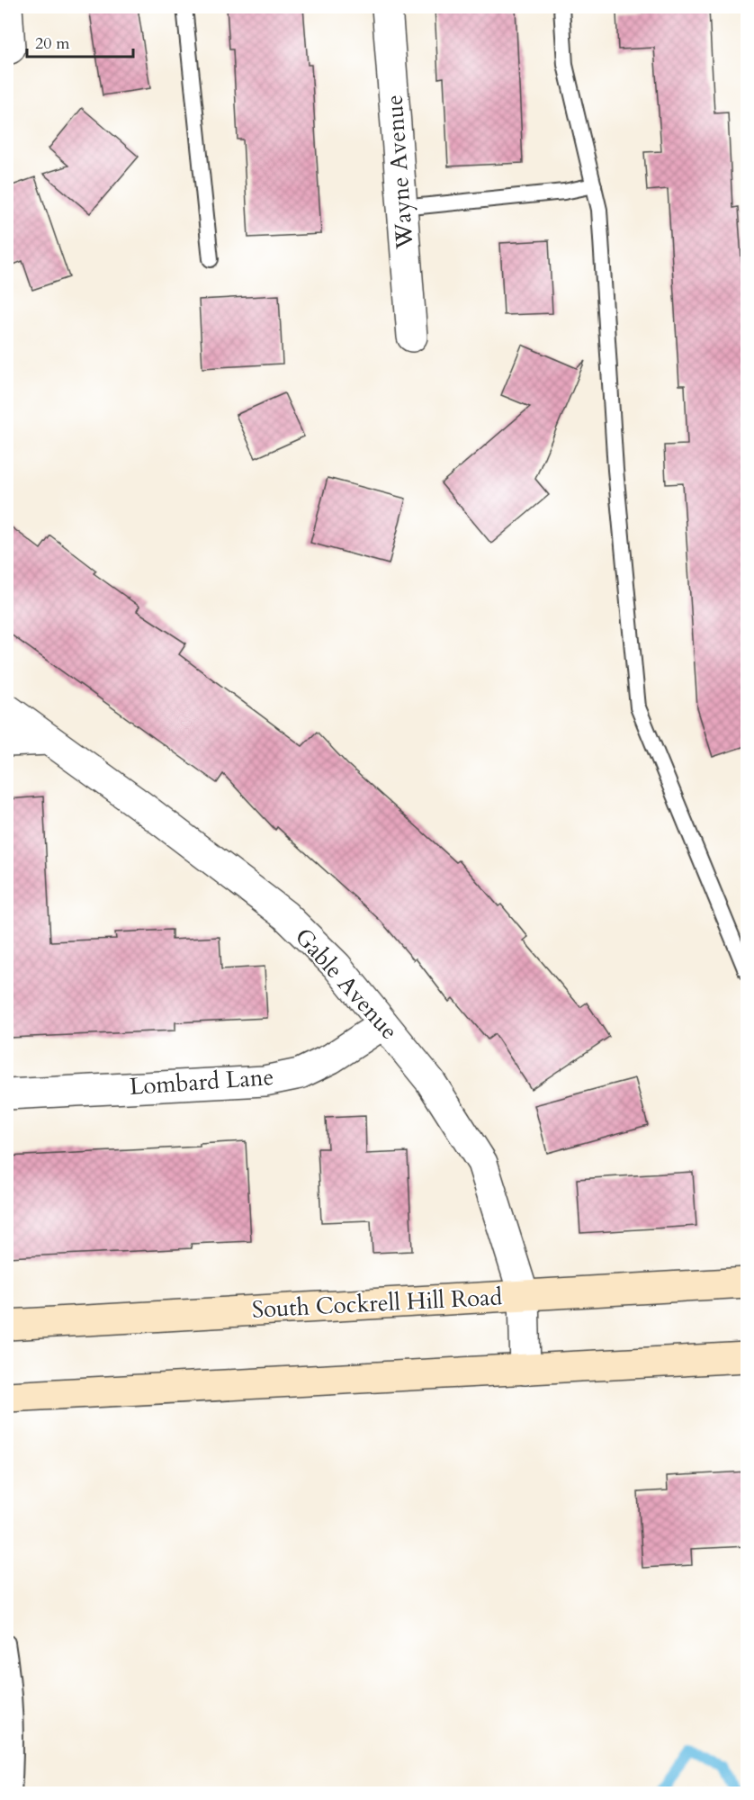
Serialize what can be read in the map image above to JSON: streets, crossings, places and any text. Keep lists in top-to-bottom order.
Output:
{
  "streets": {
    "main road": ["South Cockrell Hill Road"],
    "street": ["Wayne Avenue", "Gable Avenue", "Lombard Lane"]
  },
  "crossings": [
    ["Gable Avenue", "Lombard Lane"],
    ["Gable Avenue", "South Cockrell Hill Road"]
  ],
  "scale_bar": "20 m"
}
